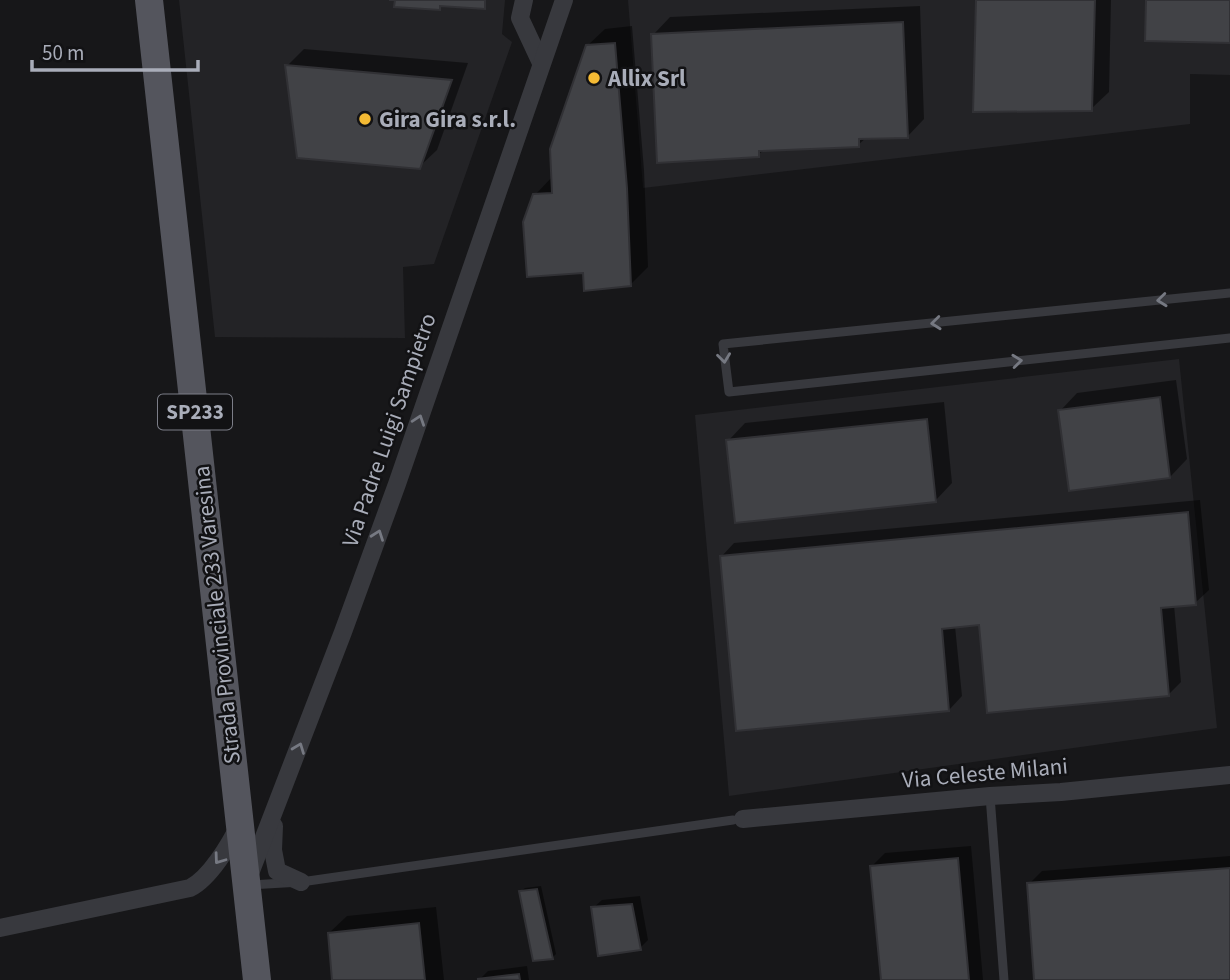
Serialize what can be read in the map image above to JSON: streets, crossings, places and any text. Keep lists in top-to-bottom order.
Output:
{
  "streets": {
    "main road": ["SP233", "Strada Provinciale 233 Varesina"],
    "street": ["Via Padre Luigi Sampietro", "Via Celeste Milani"]
  },
  "crossings": [
    ["Via Padre Luigi Sampietro", "Strada Provinciale 233 Varesina"]
  ],
  "one_way": ["Via Padre Luigi Sampietro"],
  "places": ["Allix Srl", "Gira Gira s.r.l."],
  "scale_bar": "50 m"
}
